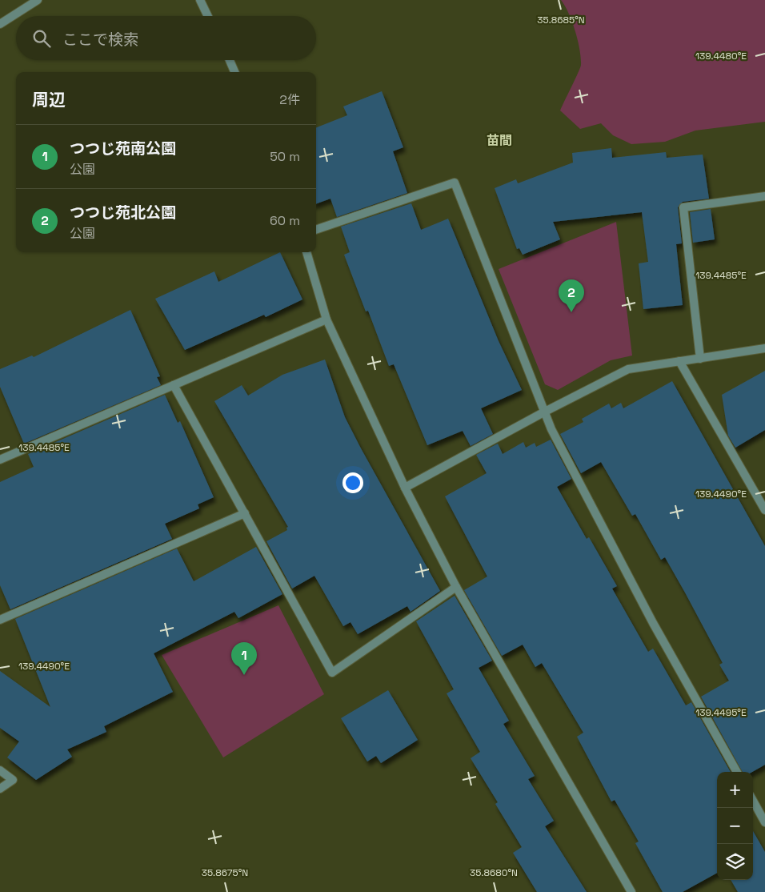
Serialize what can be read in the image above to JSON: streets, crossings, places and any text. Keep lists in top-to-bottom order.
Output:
{
  "districts": ["苗間"],
  "page": {
    "search": "ここで検索",
    "heading": ["周辺", "2件"],
    "list": [
      {
        "mark": "1",
        "name": "つつじ苑南公園",
        "note": "公園",
        "value": "50 m"
      },
      {
        "mark": "2",
        "name": "つつじ苑北公園",
        "note": "公園",
        "value": "60 m"
      }
    ],
    "pins": ["2", "1"],
    "map_buttons": ["+", "−"]
  },
  "coordinates": [
    "35.8685°N",
    "139.4480°E",
    "139.4485°E",
    "139.4490°E",
    "139.4495°E",
    "35.8675°N",
    "35.8680°N"
  ]
}
